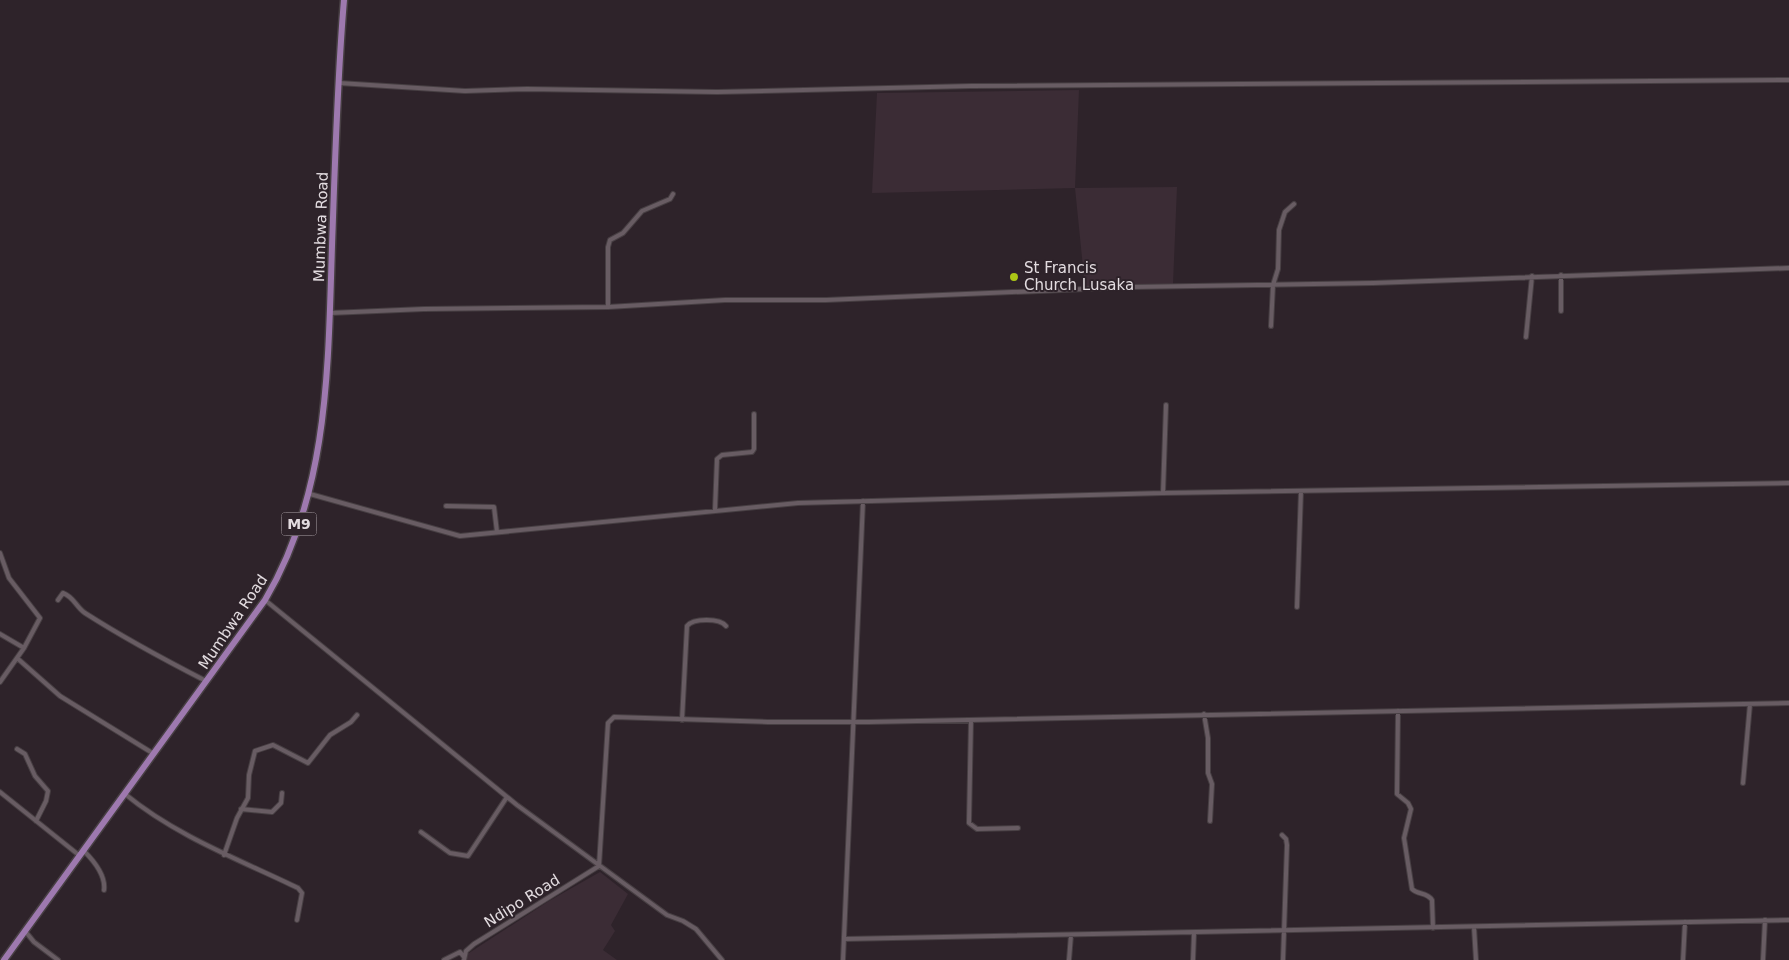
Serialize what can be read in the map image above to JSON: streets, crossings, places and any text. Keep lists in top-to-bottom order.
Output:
{
  "streets": {
    "main road": ["Mumbwa Road", "M9"],
    "street": ["Ndipo Road"]
  },
  "places": ["St Francis Church Lusaka"]
}
